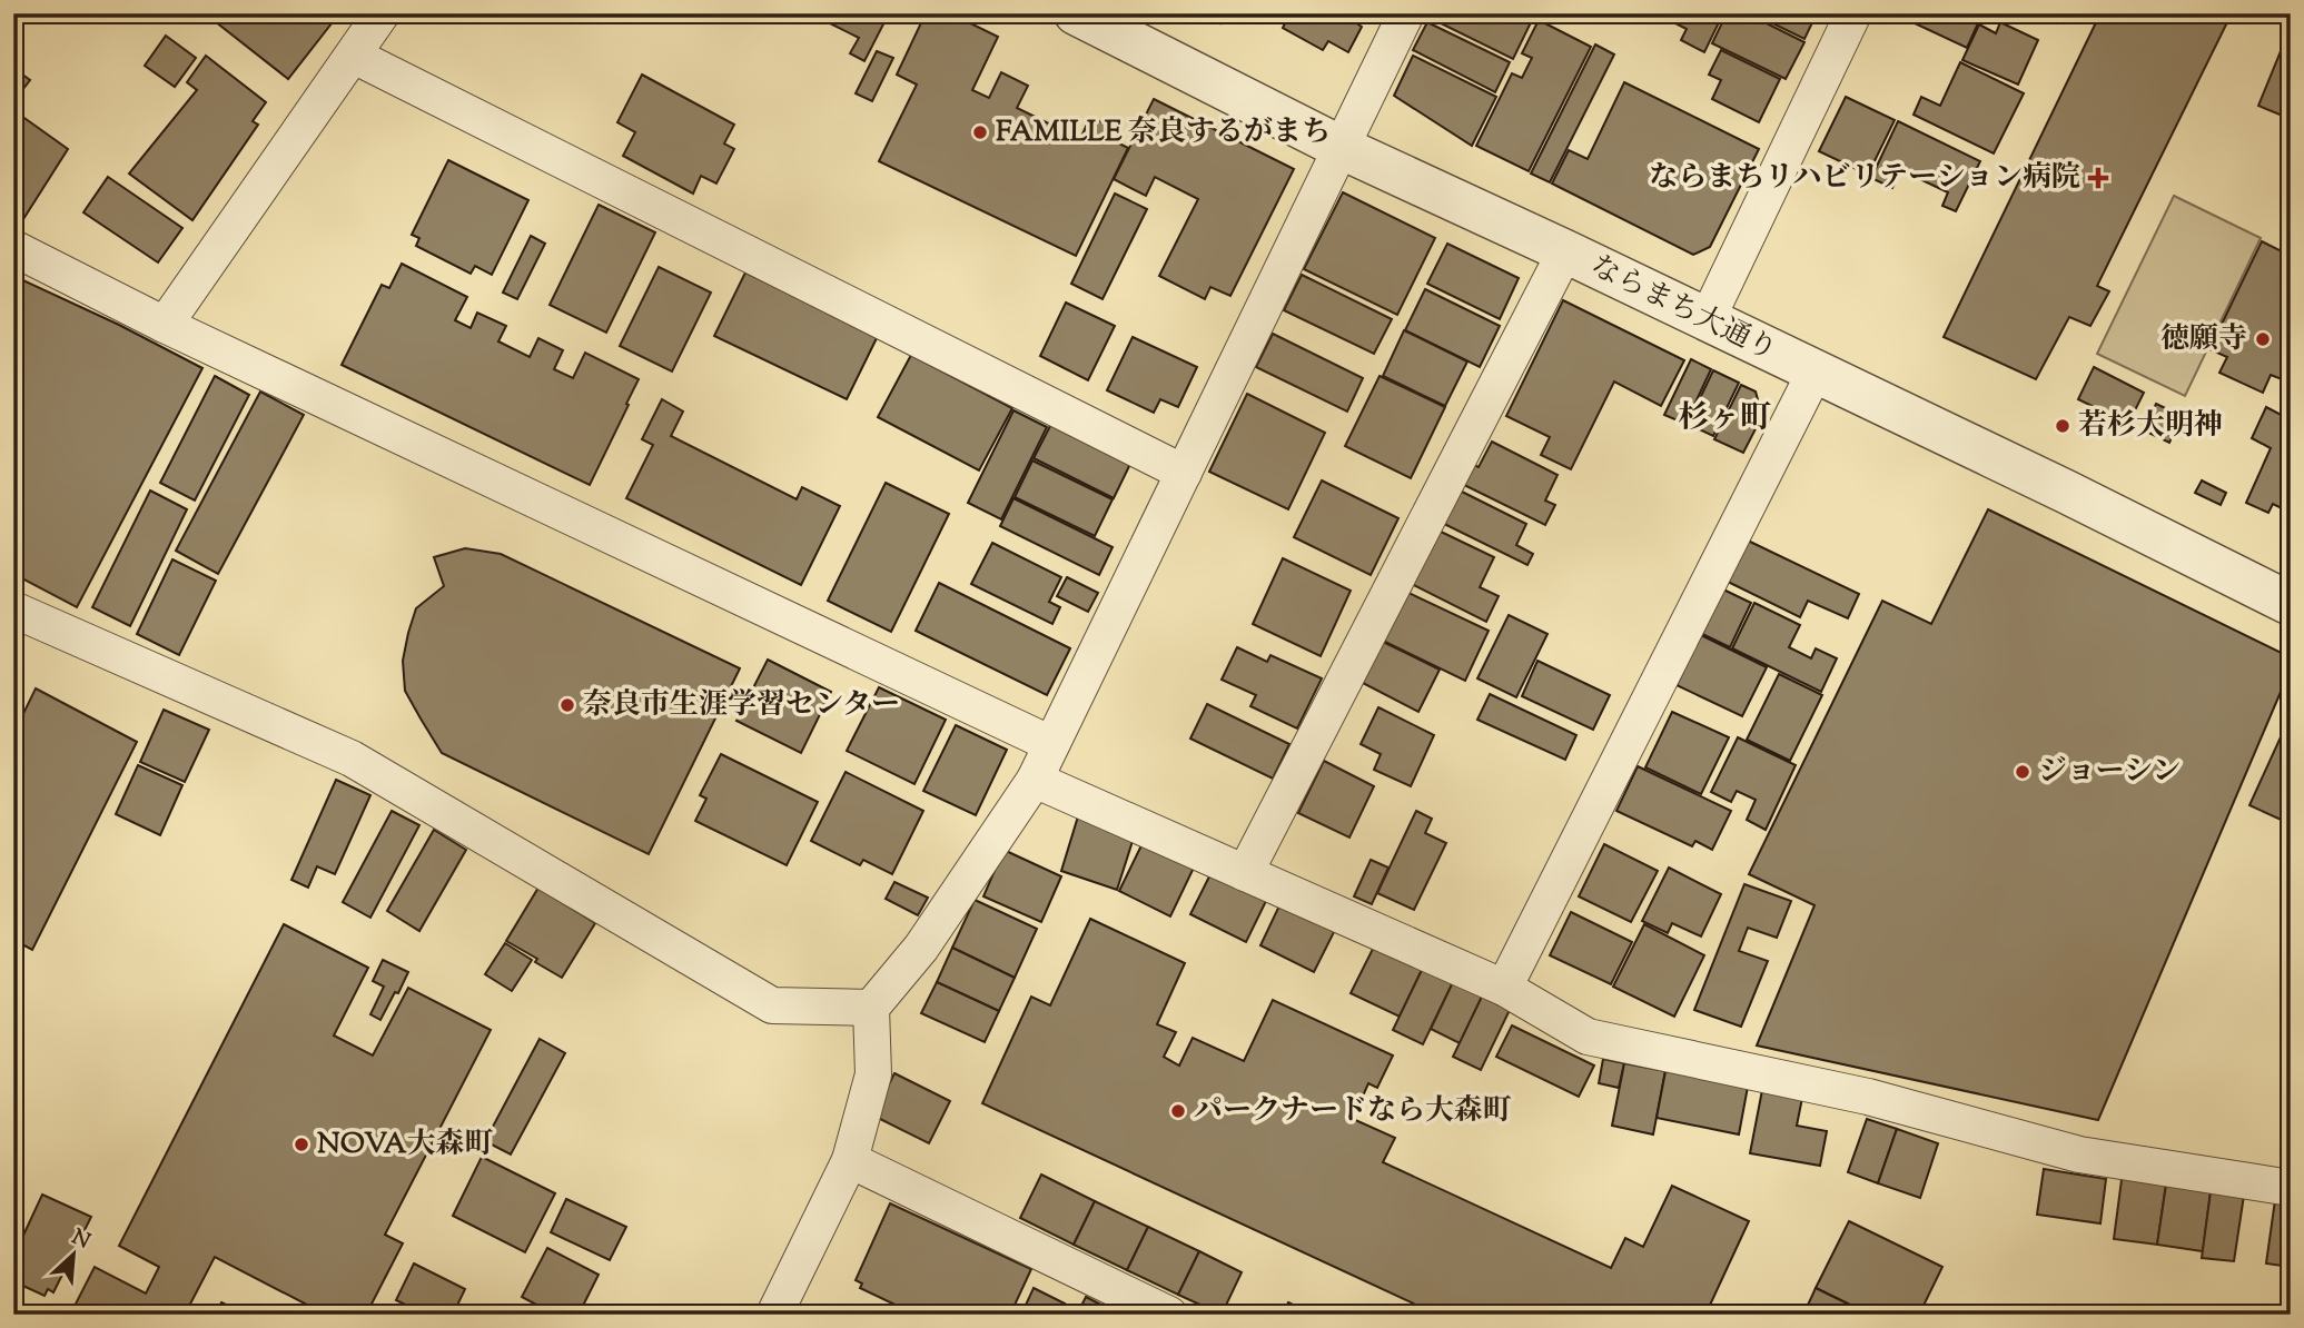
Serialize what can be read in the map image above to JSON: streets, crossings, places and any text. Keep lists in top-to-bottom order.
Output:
{
  "streets": {
    "street": ["ならまち大通り"]
  },
  "districts": ["杉ヶ町"],
  "places": {
    "other": [
      "FAMILLE 奈良するがまち",
      "徳願寺",
      "若杉大明神",
      "奈良市生涯学習センター",
      "ジョーシン",
      "パークナードなら大森町",
      "NOVA大森町"
    ],
    "health": ["ならまちリハビリテーション病院"]
  },
  "north": "top right"
}
